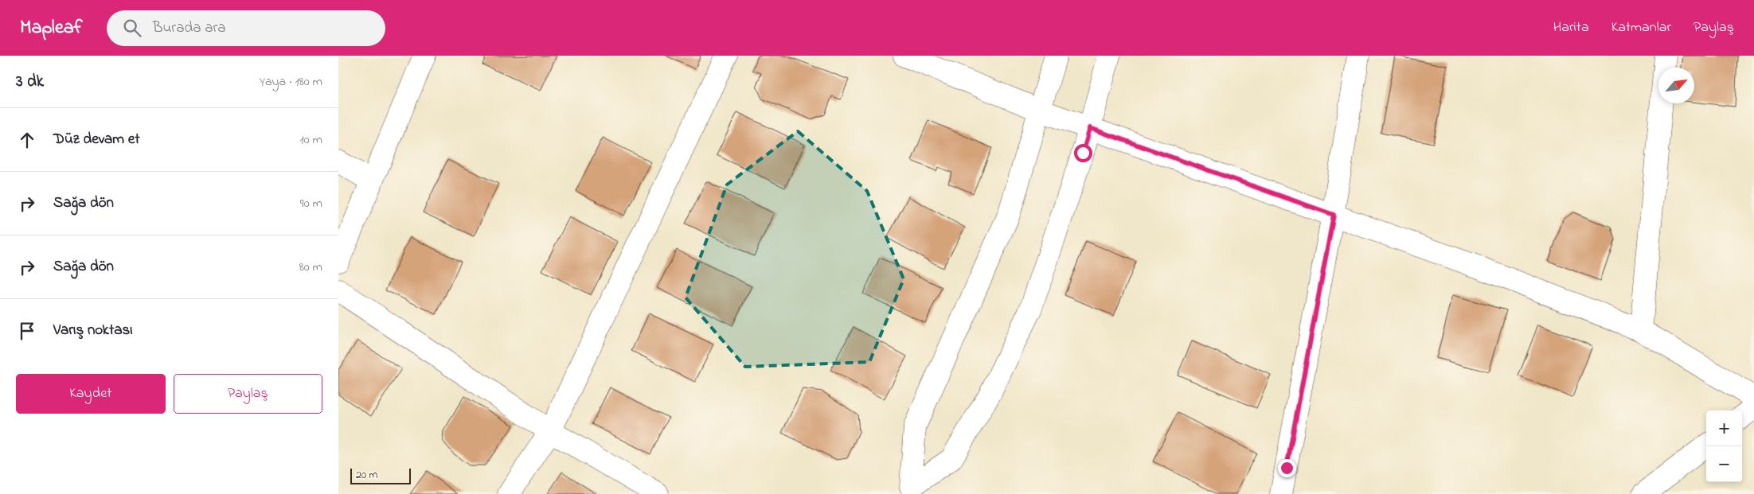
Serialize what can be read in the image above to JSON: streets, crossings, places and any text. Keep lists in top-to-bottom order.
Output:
{
  "scale_bar": "20 m",
  "north": "top right",
  "page": {
    "header": "Mapleaf",
    "search": "Burada ara",
    "nav": ["Harita", "Katmanlar", "Paylaş"],
    "heading": ["3 dk", "Yaya · 180 m"],
    "list": [
      ["Düz devam et", "10 m"],
      ["Sağa dön", "90 m"],
      ["Sağa dön", "80 m"],
      "Varış noktası"
    ],
    "buttons": ["Kaydet", "Paylaş"],
    "map_buttons": ["+", "−"],
    "scale": "20 m"
  }
}
